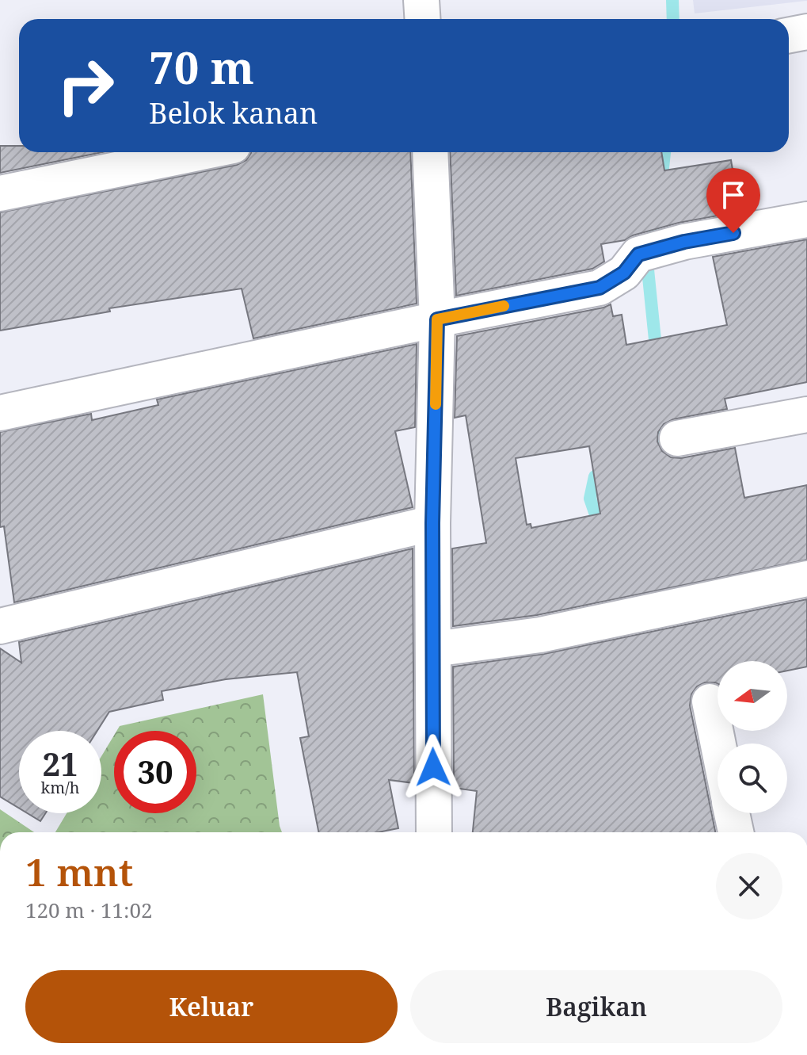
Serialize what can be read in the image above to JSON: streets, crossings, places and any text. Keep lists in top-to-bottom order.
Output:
{
  "north": "left",
  "page": {
    "turn": ["70 m", "Belok kanan"],
    "speed": "21 km/h",
    "limit": "30",
    "heading": ["1 mnt", "120 m · 11:02"],
    "buttons": ["Keluar", "Bagikan"]
  }
}
